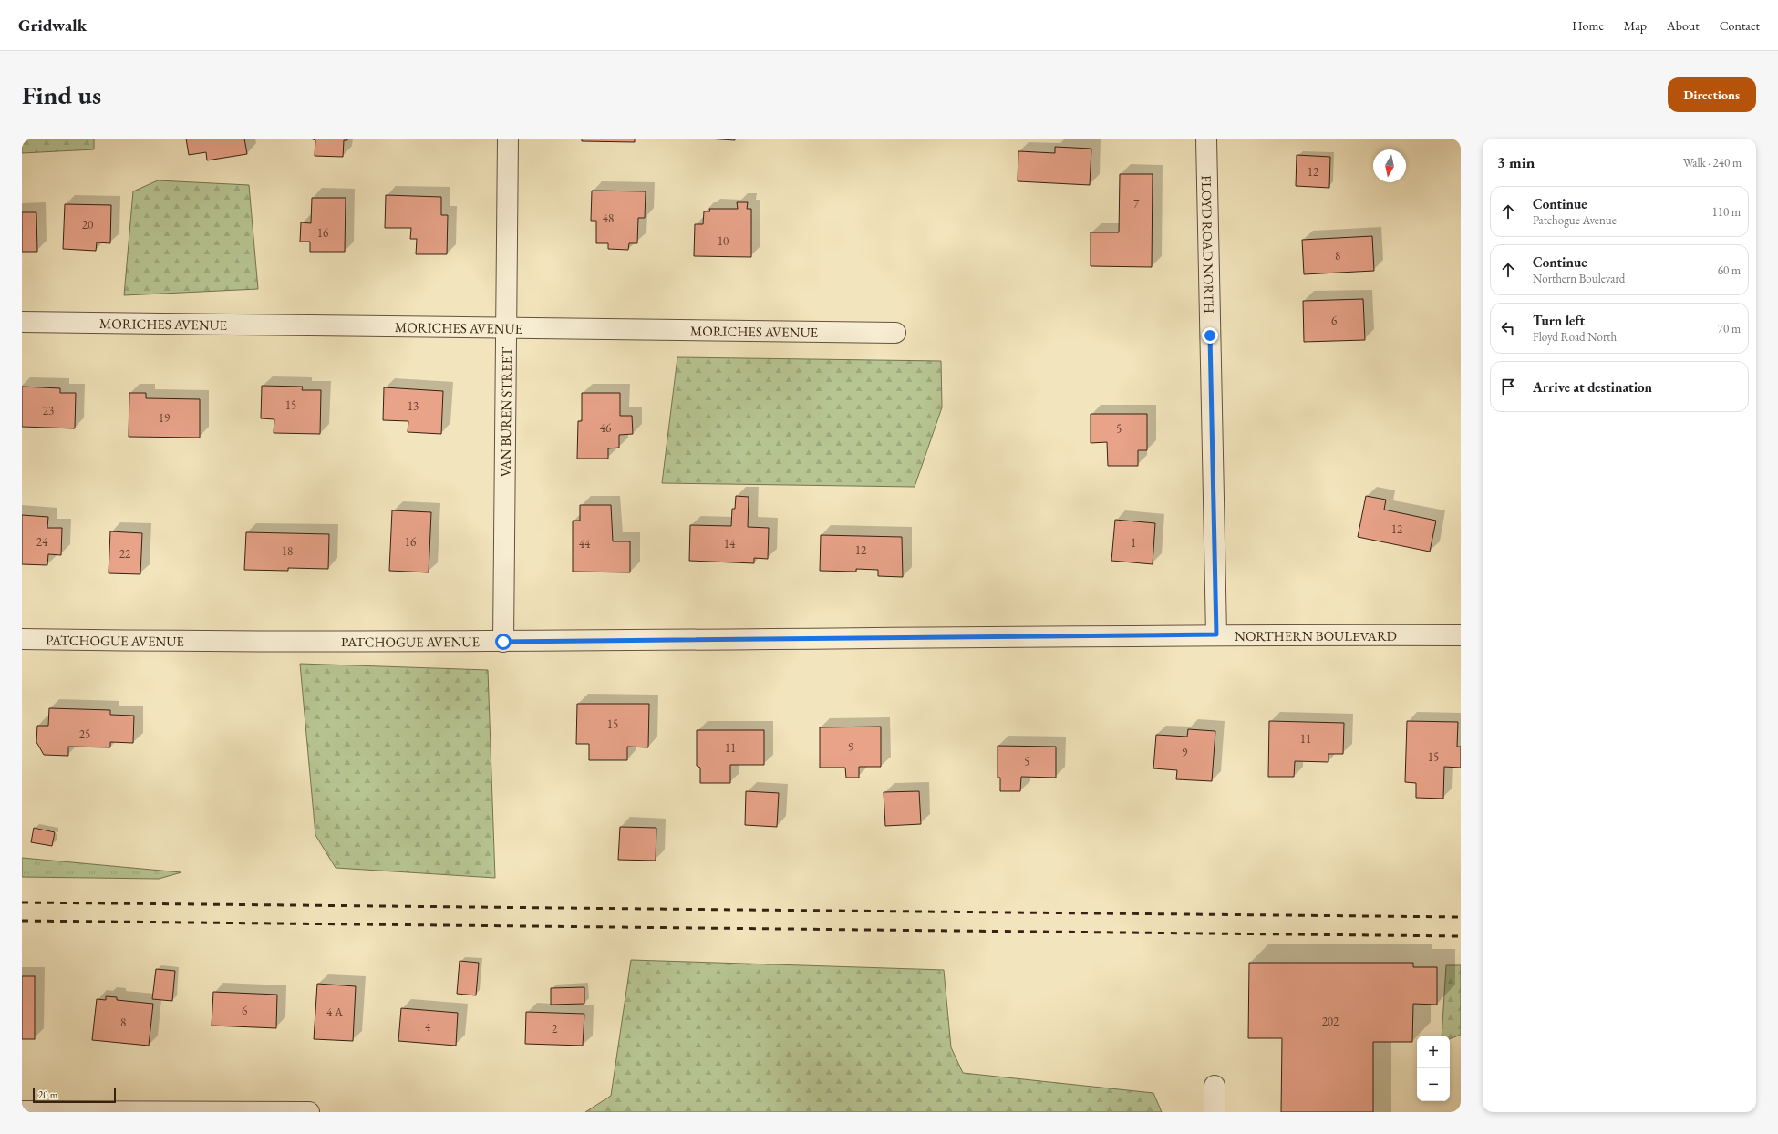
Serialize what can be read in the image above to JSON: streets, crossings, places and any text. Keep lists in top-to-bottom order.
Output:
{
  "streets": {
    "street": [
      "FLOYD ROAD NORTH",
      "MORICHES AVENUE",
      "VAN BUREN STREET",
      "NORTHERN BOULEVARD",
      "PATCHOGUE AVENUE"
    ]
  },
  "crossings": [
    ["FLOYD ROAD NORTH", "NORTHERN BOULEVARD"],
    ["MORICHES AVENUE", "VAN BUREN STREET"],
    ["VAN BUREN STREET", "PATCHOGUE AVENUE"],
    ["NORTHERN BOULEVARD", "PATCHOGUE AVENUE"]
  ],
  "house_numbers": [
    "12",
    "7",
    "48",
    "20",
    "16",
    "10",
    "8",
    "6",
    "15",
    "13",
    "23",
    "19",
    "46",
    "5",
    "12",
    "24",
    "16",
    "1",
    "44",
    "14",
    "12",
    "18",
    "22",
    "15",
    "25",
    "11",
    "9",
    "11",
    "9",
    "15",
    "5",
    "6",
    "4 A",
    "202",
    "8",
    "4",
    "2"
  ],
  "scale_bar": "20 m",
  "north": "bottom",
  "page": {
    "header": "Gridwalk",
    "nav": [
      "Home",
      "Map",
      "About",
      "Contact"
    ],
    "buttons": "Directions",
    "title": "Find us",
    "heading": ["3 min", "Walk · 240 m"],
    "list": [
      ["Continue", "Patchogue Avenue", "110 m"],
      ["Continue", "Northern Boulevard", "60 m"],
      ["Turn left", "Floyd Road North", "70 m"],
      "Arrive at destination"
    ],
    "map_buttons": ["+", "−"],
    "scale": "20 m"
  }
}
